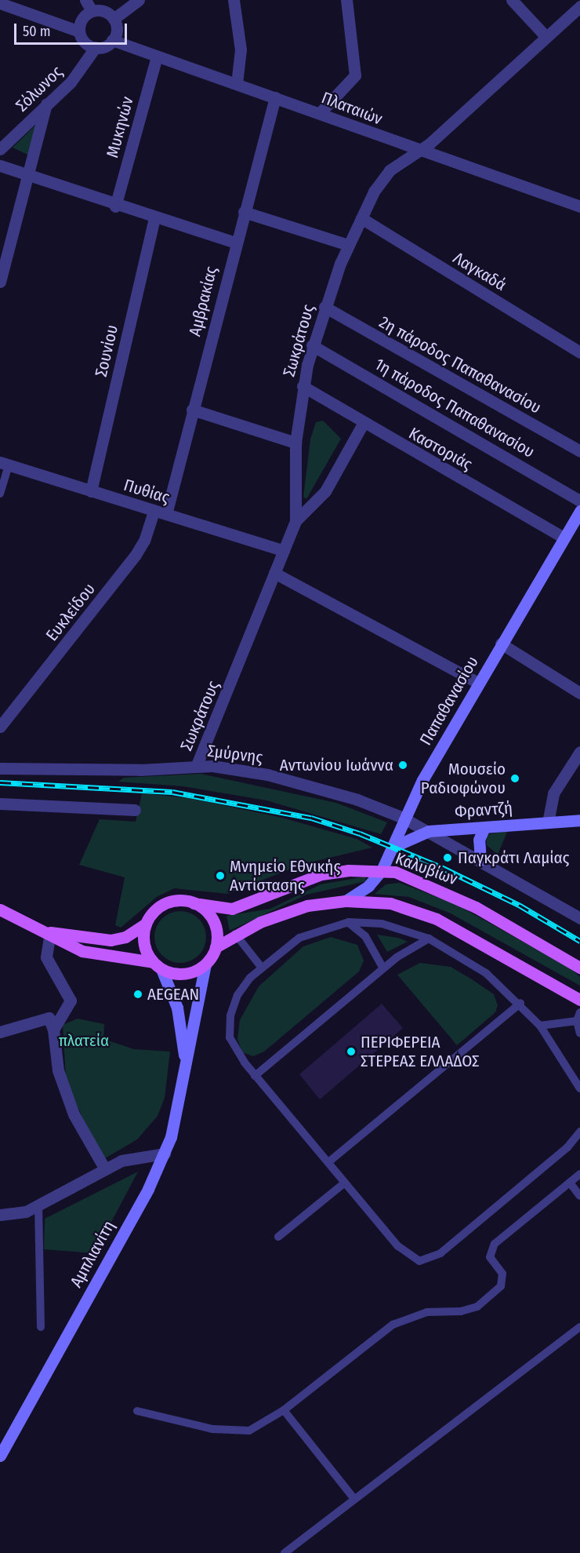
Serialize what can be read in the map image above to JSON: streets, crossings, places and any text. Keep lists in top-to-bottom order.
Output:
{
  "streets": {
    "main road": [
      "Παπαθανασίου",
      "Φραντζή",
      "Καλυβίων",
      "Αμπλιανίτη"
    ],
    "street": [
      "Σόλωνος",
      "Πλαταιών",
      "Μυκηνών",
      "Λαγκαδά",
      "Αμβρακίας",
      "Σωκράτους",
      "Σουνίου",
      "2η πάροδος Παπαθανασίου",
      "1η πάροδος Παπαθανασίου",
      "Καστοριάς",
      "Πυθίας",
      "Ευκλείδου",
      "Σμύρνης"
    ]
  },
  "crossings": [
    ["Σόλωνος", "Πλαταιών"],
    ["Πλαταιών", "Μυκηνών"],
    ["Πλαταιών", "Αμβρακίας"],
    ["Πλαταιών", "Σωκράτους"],
    ["Λαγκαδά", "Σωκράτους"],
    ["Αμβρακίας", "Πυθίας"],
    ["Σωκράτους", "2η πάροδος Παπαθανασίου"],
    ["Σωκράτους", "1η πάροδος Παπαθανασίου"],
    ["Σωκράτους", "Καστοριάς"],
    ["Σωκράτους", "Πυθίας"],
    ["Σωκράτους", "Σμύρνης"],
    ["Σουνίου", "Πυθίας"],
    ["Καστοριάς", "Παπαθανασίου"],
    ["Πυθίας", "Ευκλείδου"],
    ["Παπαθανασίου", "Σμύρνης"],
    ["Παπαθανασίου", "Φραντζή"],
    ["Παπαθανασίου", "Καλυβίων"],
    ["Σμύρνης", "Φραντζή"],
    ["Καλυβίων", "Αμπλιανίτη"]
  ],
  "parks": ["πλατεία"],
  "places": [
    "Αντωνίου Ιωάννα",
    "Μουσείο Ραδιοφώνου",
    "Παγκράτι Λαμίας",
    "Μνημείο Εθνικής Αντίστασης",
    "AEGEAN",
    "ΠΕΡΙΦΕΡΕΙΑ ΣΤΕΡΕΑΣ ΕΛΛΑΔΟΣ"
  ],
  "scale_bar": "50 m"
}
